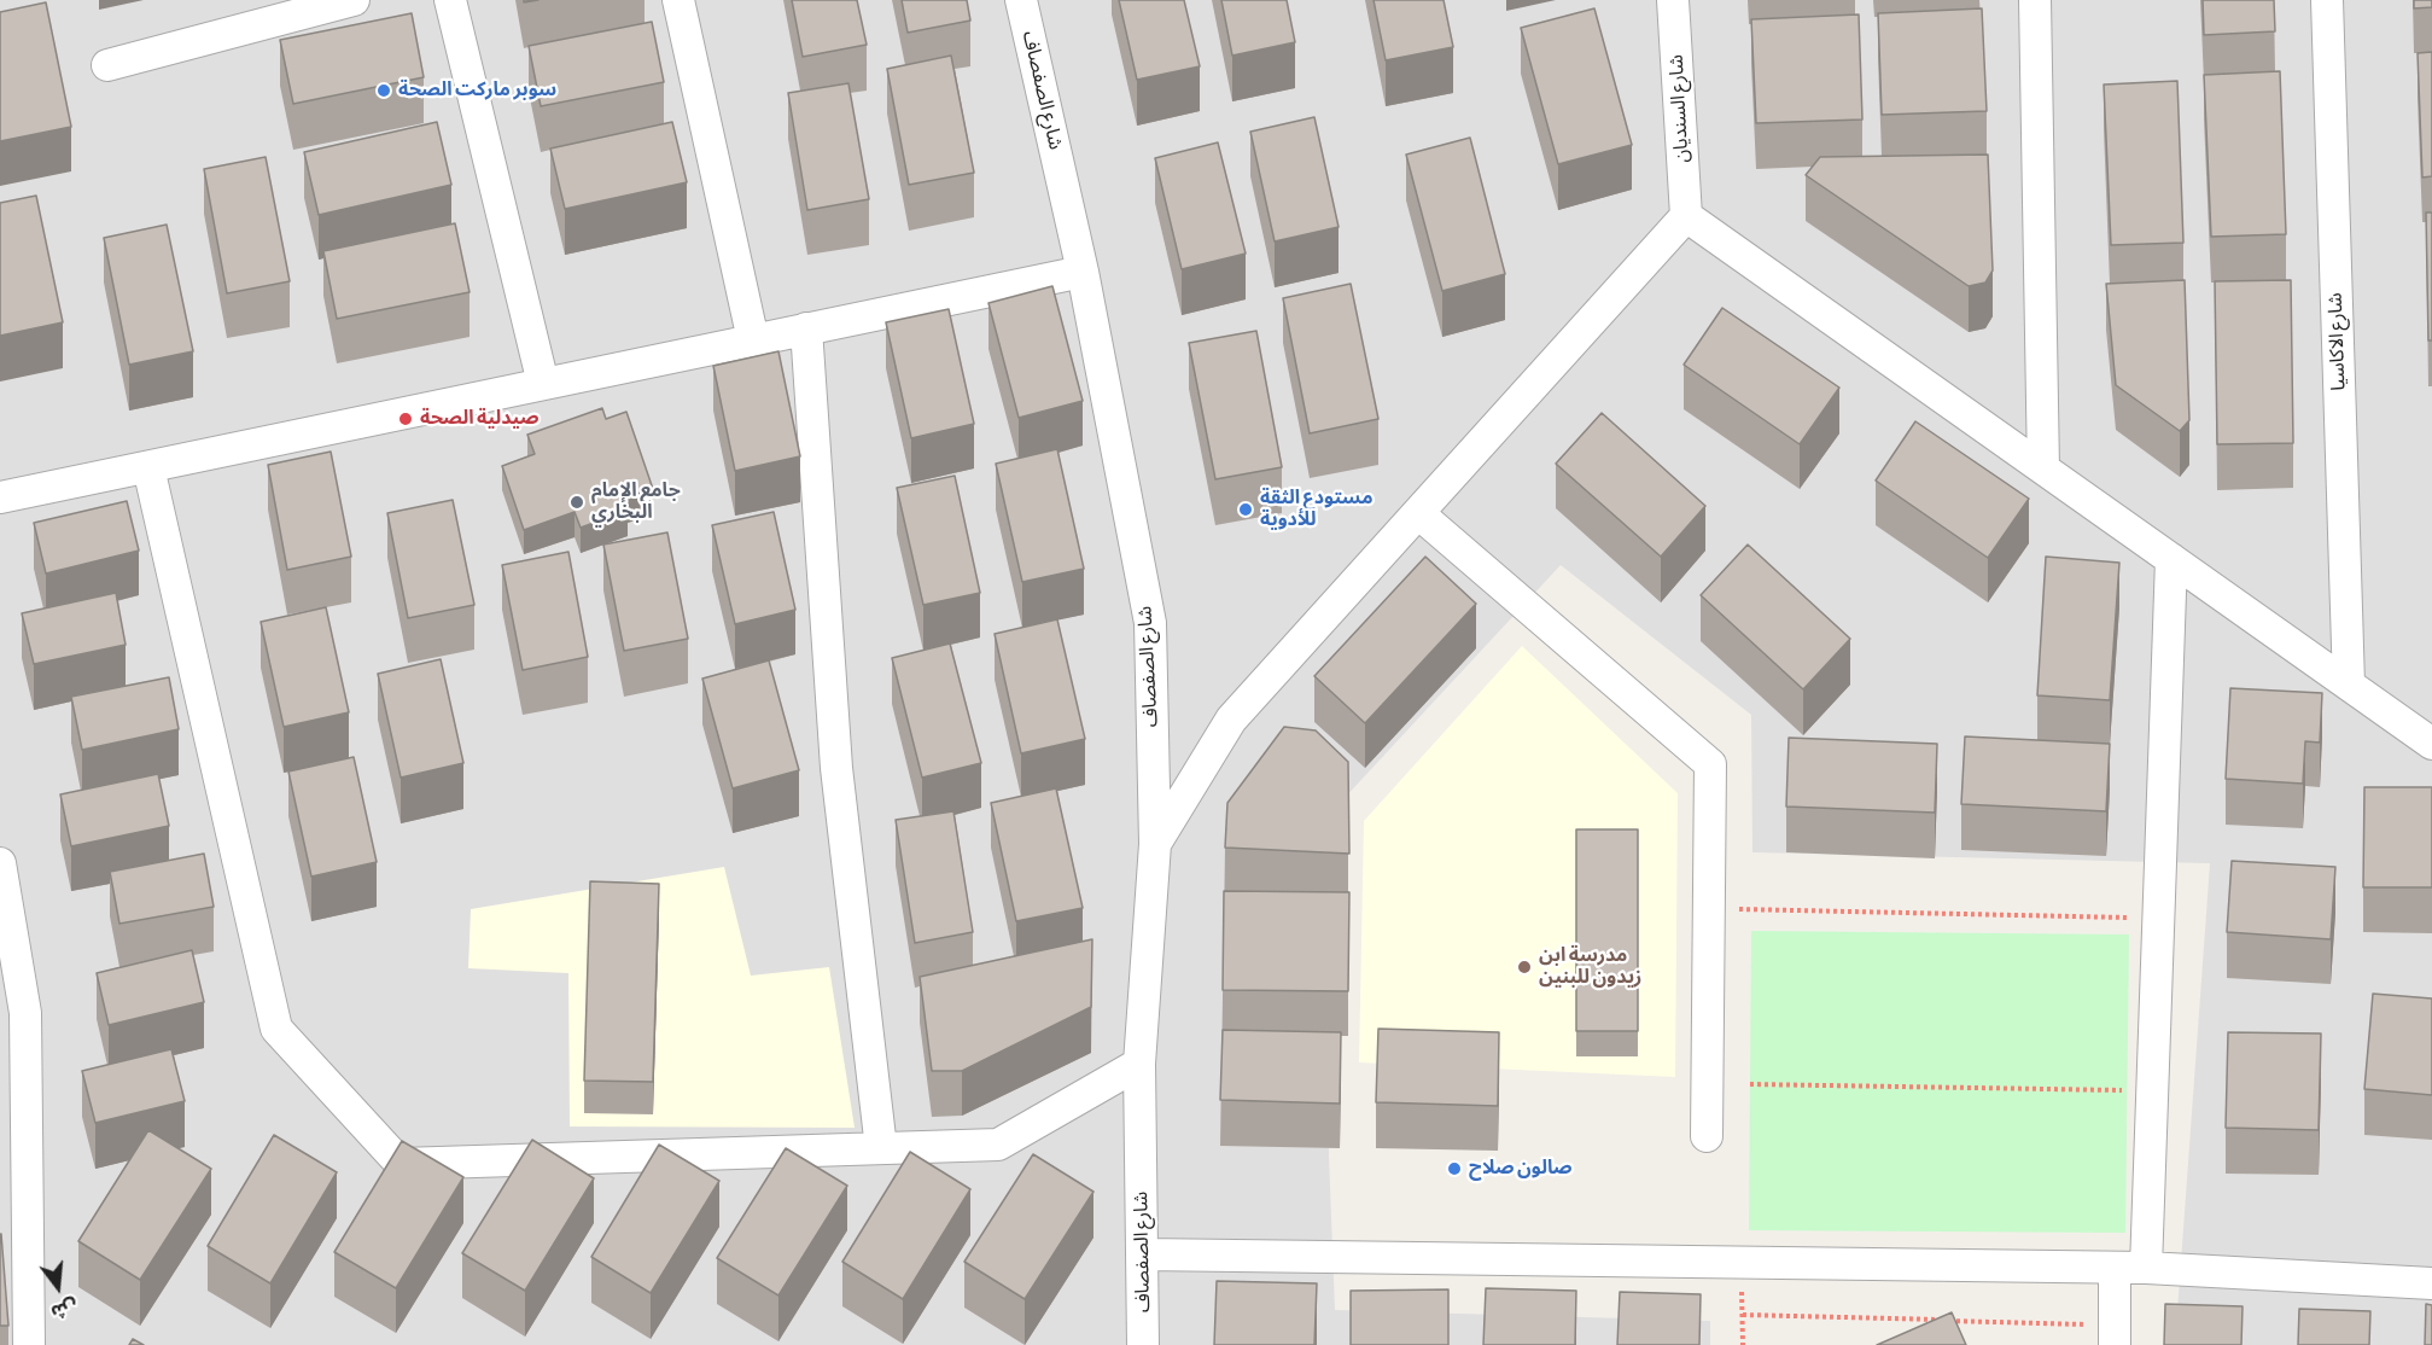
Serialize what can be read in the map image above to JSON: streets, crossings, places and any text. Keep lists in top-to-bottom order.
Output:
{
  "streets": {
    "street": ["شارع الصفصاف", "شارع السنديان", "شارع الاكاسيا"]
  },
  "places": [
    "سوبر ماركت الصحة",
    "صيدلية الصحة",
    "جامع الإمام البخاري",
    "مستودع الثقة للأدوية",
    "مدرسة ابن زيدون للبنين",
    "صالون صلاح"
  ],
  "north": "bottom"
}
